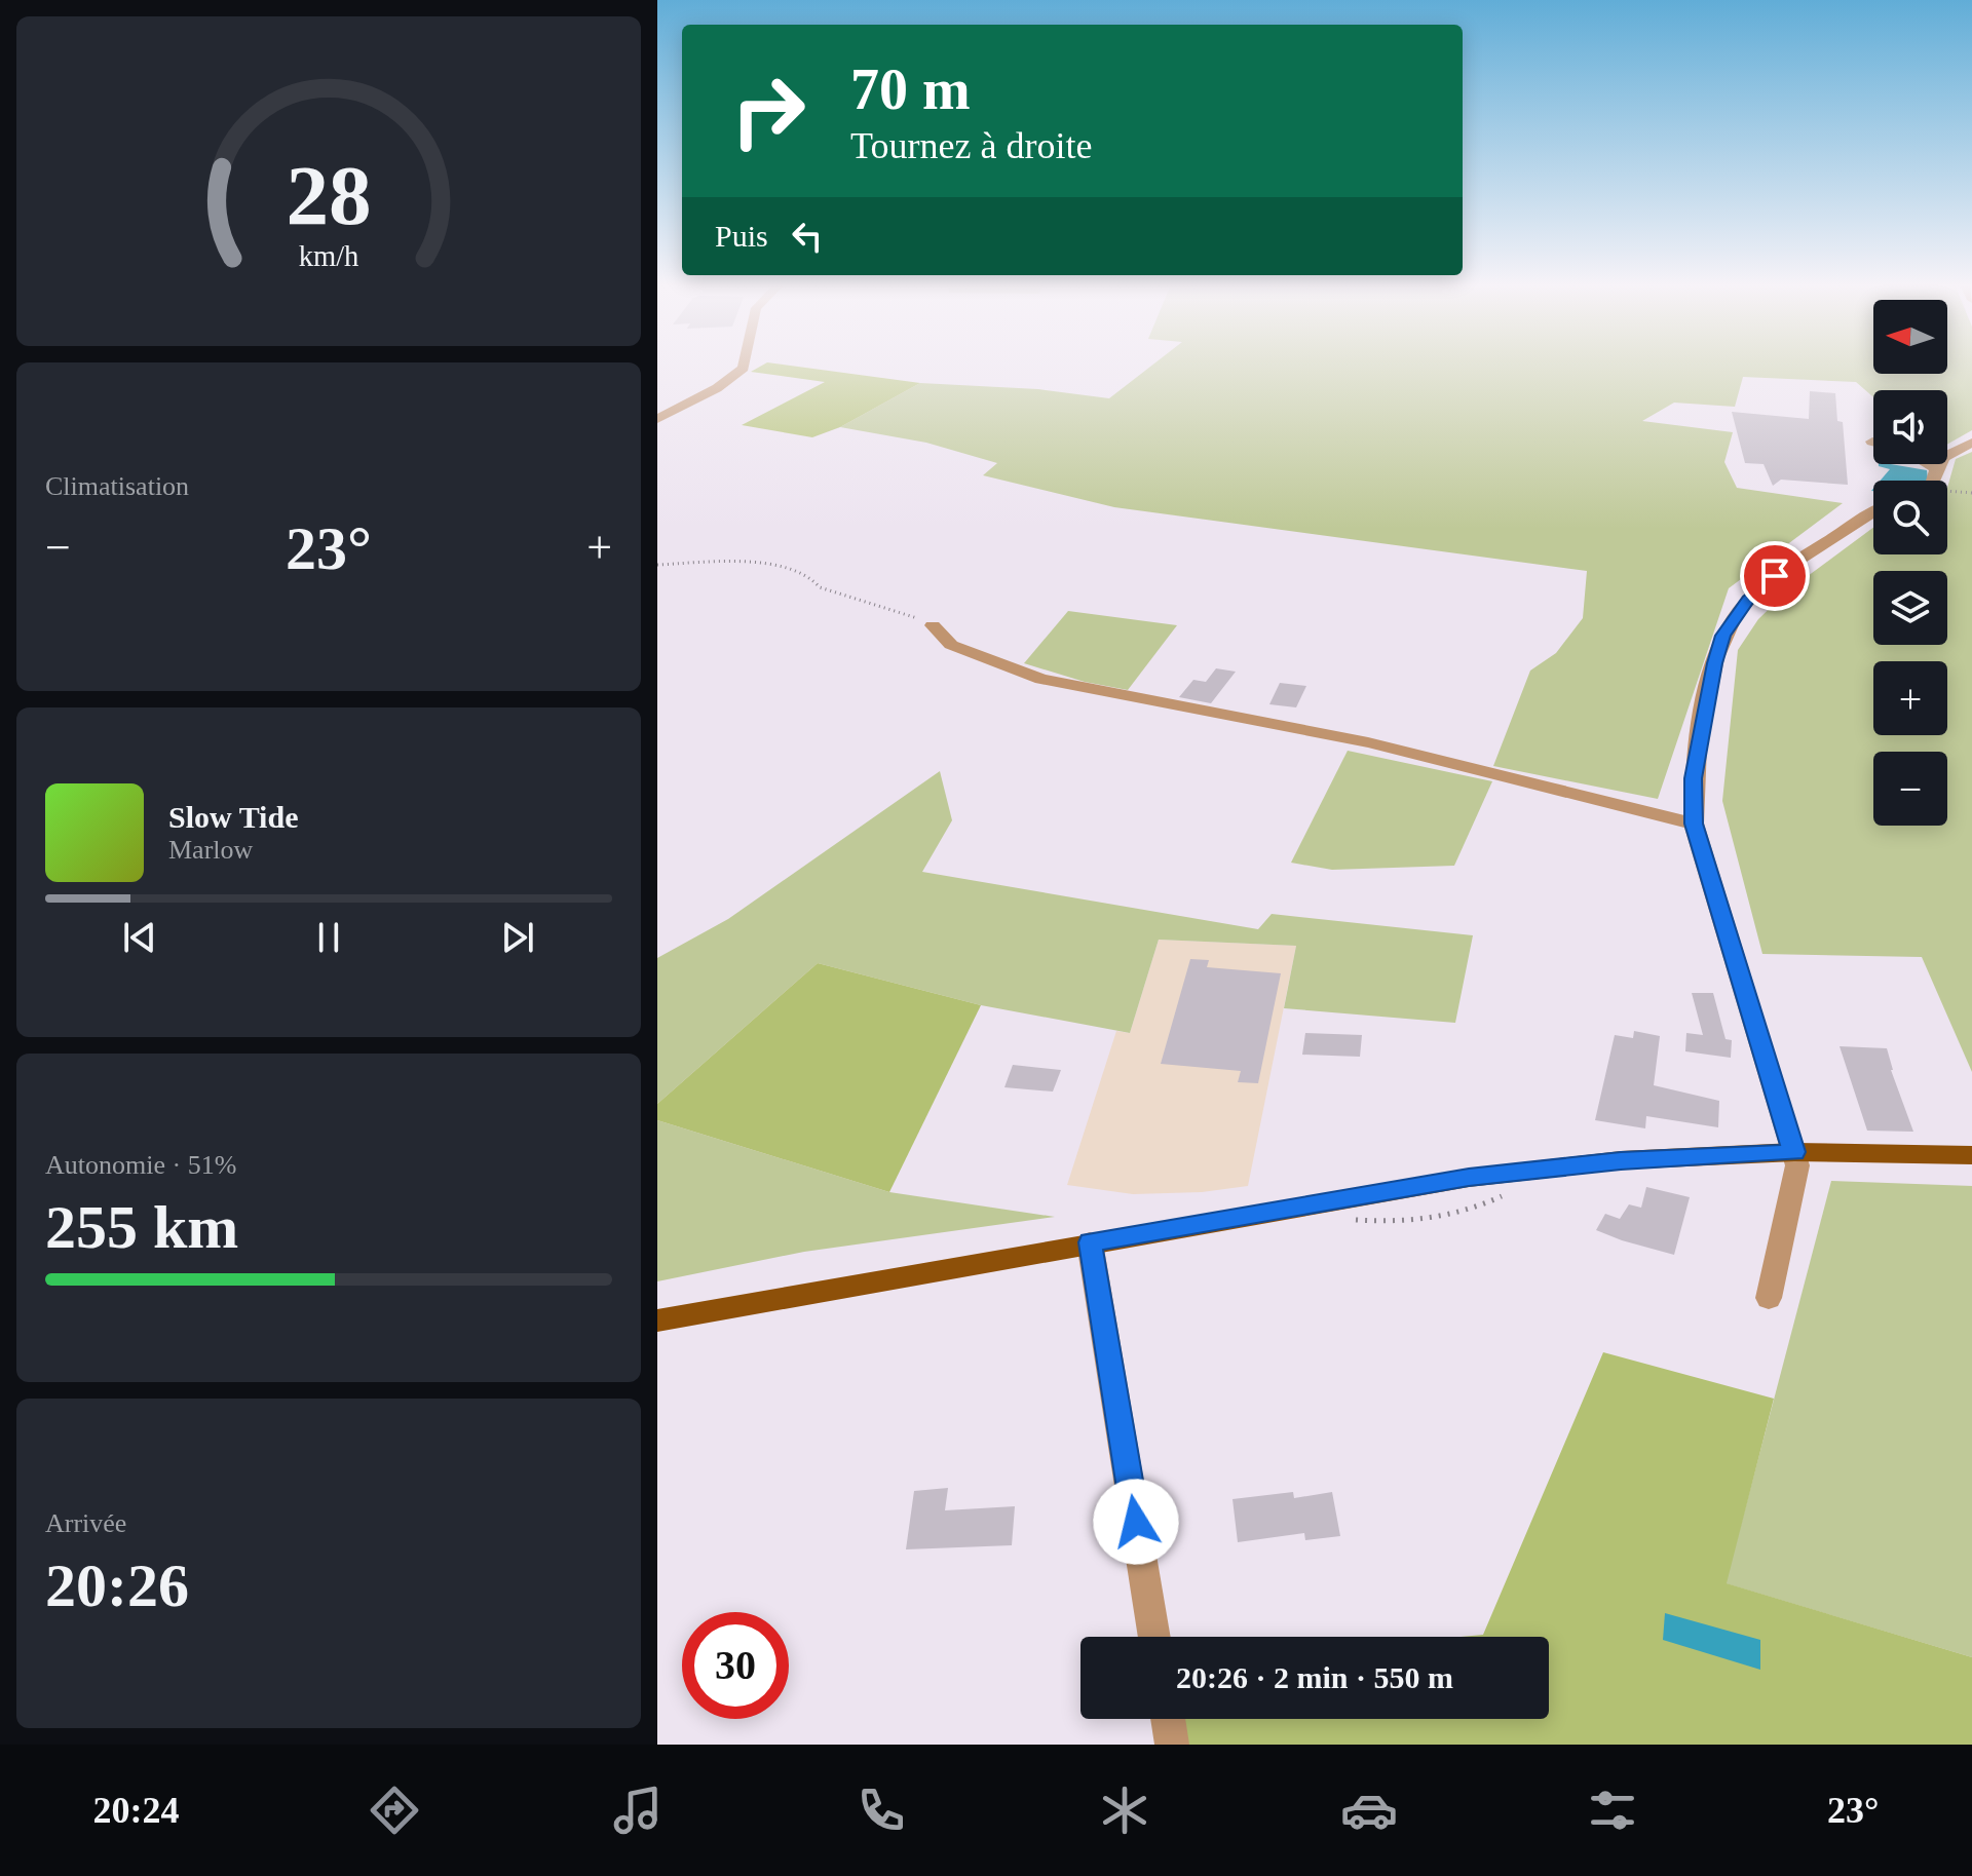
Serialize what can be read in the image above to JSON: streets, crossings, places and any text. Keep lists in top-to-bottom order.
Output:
{
  "north": "left",
  "page": {
    "turn": ["70 m", "Tournez à droite"],
    "then": "Puis",
    "map_buttons": ["+", "−"],
    "tile": [
      "Climatisation",
      ["Autonomie · 51%", "255 km"],
      ["Arrivée", "20:26"]
    ],
    "heat": ["−", "23°", "+"],
    "song": ["Slow Tide", "Marlow"],
    "limit": "30",
    "trip": "20:26 · 2 min · 550 m",
    "tabs": ["20:24", "23°"],
    "gauge": ["28", "km/h"]
  }
}
